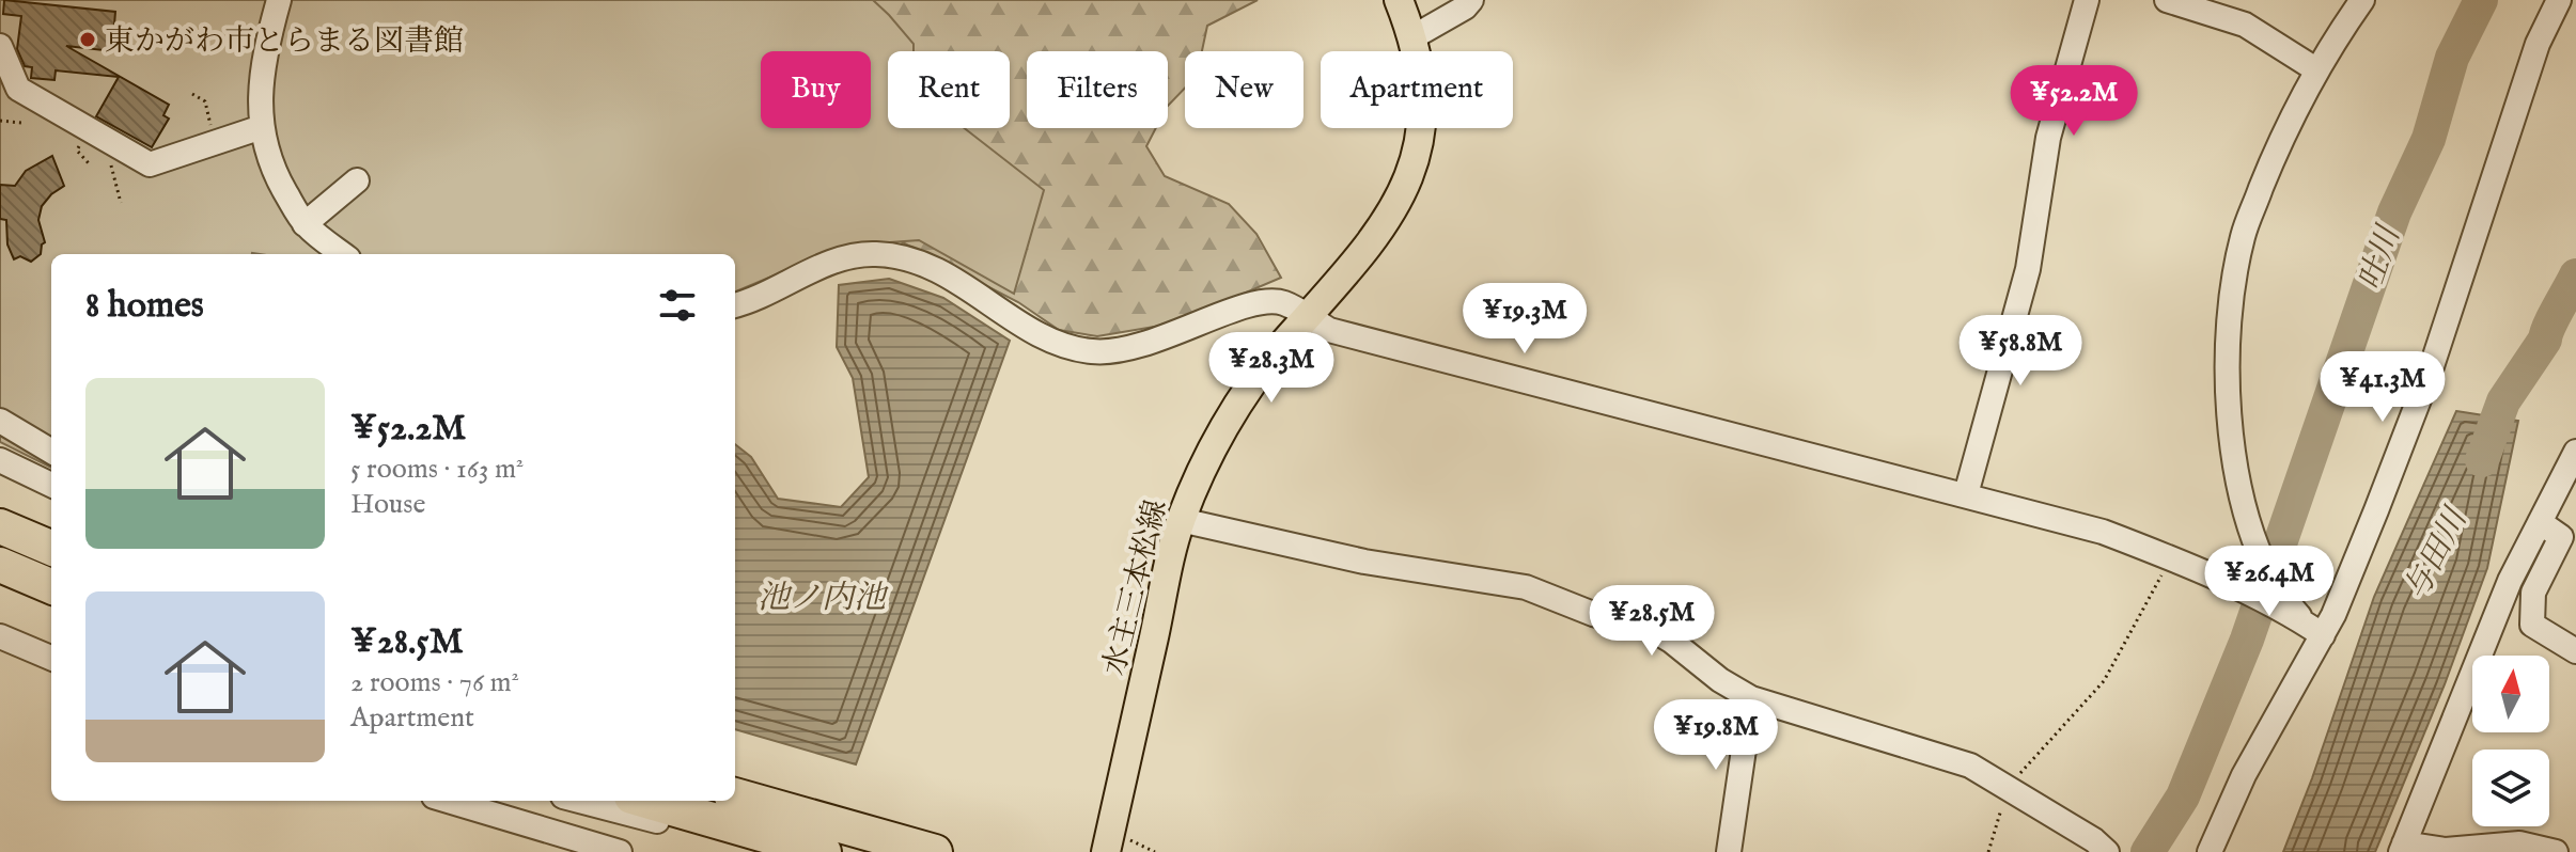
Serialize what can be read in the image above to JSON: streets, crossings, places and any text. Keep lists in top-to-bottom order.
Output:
{
  "streets": {
    "main road": ["水主三本松線"]
  },
  "water": ["吐川", "与田川", "池ノ内池"],
  "places": ["東かがわ市とらまる図書館"],
  "north": "top",
  "page": {
    "chip": [
      "Buy",
      "Rent",
      "Filters",
      "New",
      "Apartment"
    ],
    "price": [
      "¥52.2M",
      "¥19.3M",
      "¥58.8M",
      "¥28.3M",
      "¥41.3M",
      "¥26.4M",
      "¥28.5M",
      "¥19.8M"
    ],
    "heading": "8 homes",
    "list": [
      {
        "name": "¥52.2M",
        "note": "5 rooms · 163 m² · House"
      },
      {
        "name": "¥28.5M",
        "note": "2 rooms · 76 m² · Apartment"
      }
    ]
  }
}
